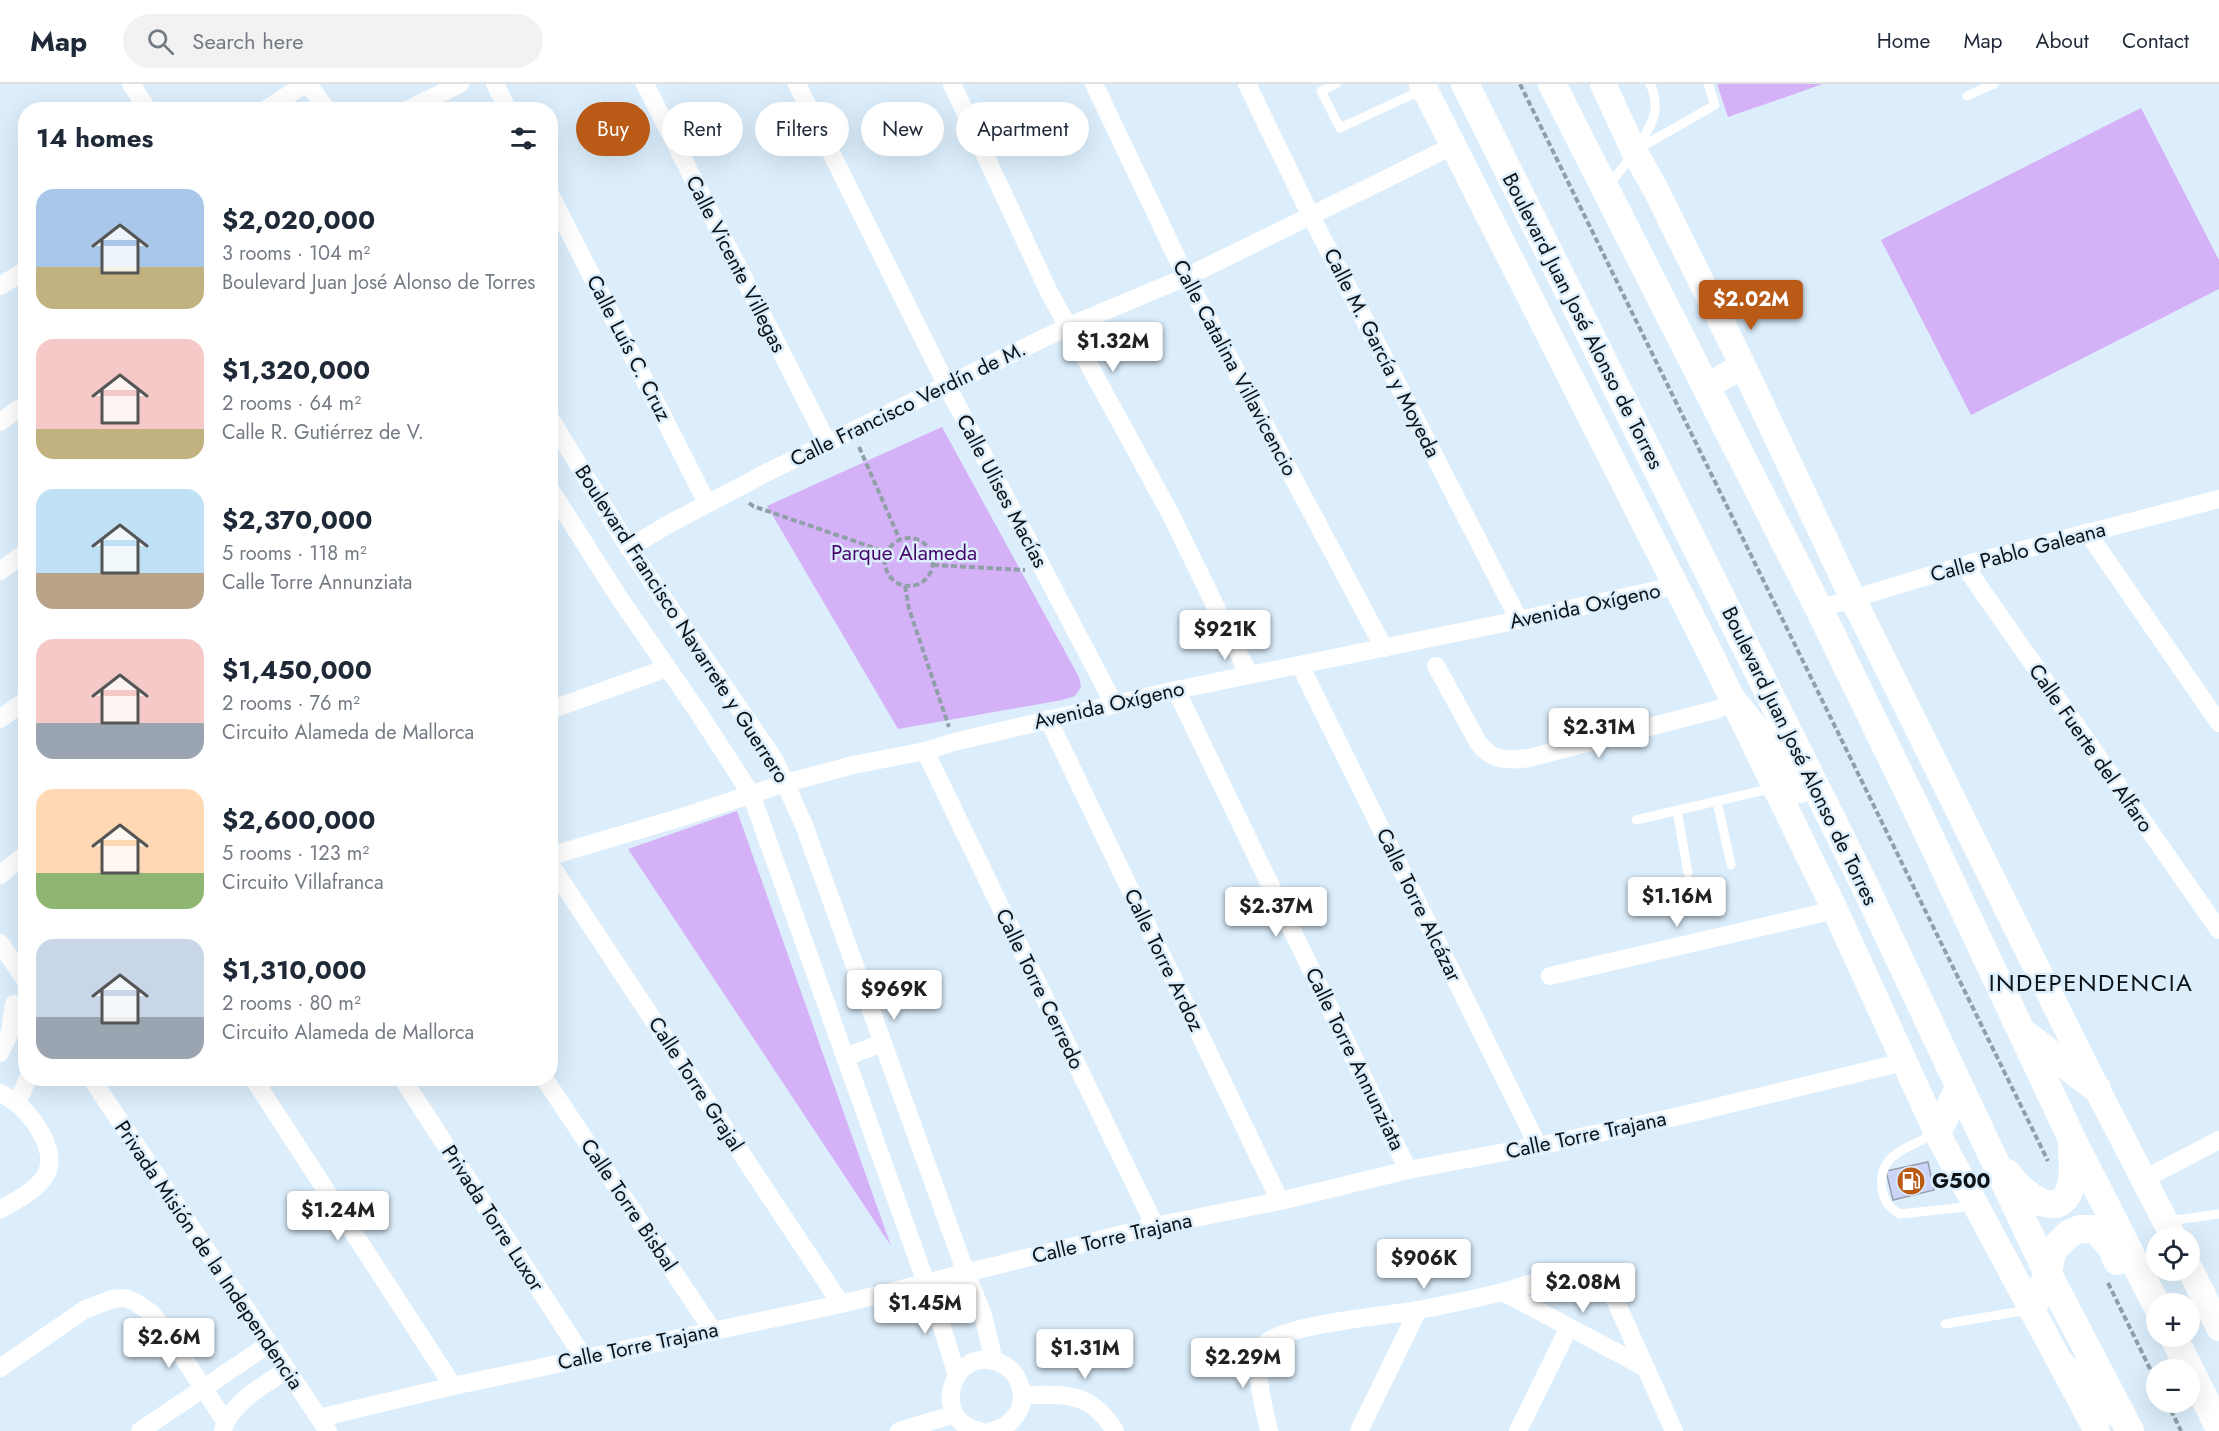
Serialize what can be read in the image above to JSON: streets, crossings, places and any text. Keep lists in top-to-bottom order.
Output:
{
  "streets": {
    "main road": ["Boulevard Juan José Alonso de Torres"],
    "street": [
      "Calle Vicente Villegas",
      "Calle Luís C. Cruz",
      "Calle M. García y Moyeda",
      "Calle Catalina Villavicencio",
      "Calle Francisco Verdín de M.",
      "Calle Ulises Macías",
      "Calle Pablo Galeana",
      "Avenida Oxígeno",
      "Boulevard Francisco Navarrete y Guerrero",
      "Calle Fuerte del Alfaro",
      "Calle Torre Alcázar",
      "Calle Torre Ardoz",
      "Calle Torre Cerredo",
      "Calle Torre Annunziata",
      "Calle Torre Grajal",
      "Calle Torre Trajana",
      "Calle Torre Bisbal",
      "Privada Torre Luxor",
      "Privada Misión de la Independencia"
    ]
  },
  "crossings": [
    ["Calle Vicente Villegas", "Calle Francisco Verdín de M."],
    ["Calle Luís C. Cruz", "Calle Francisco Verdín de M."],
    ["Calle M. García y Moyeda", "Calle Francisco Verdín de M."],
    ["Calle M. García y Moyeda", "Avenida Oxígeno"],
    ["Calle Catalina Villavicencio", "Calle Francisco Verdín de M."],
    ["Calle Catalina Villavicencio", "Avenida Oxígeno"],
    ["Calle Francisco Verdín de M.", "Calle Ulises Macías"],
    ["Calle Francisco Verdín de M.", "Boulevard Francisco Navarrete y Guerrero"],
    ["Calle Ulises Macías", "Avenida Oxígeno"],
    ["Calle Pablo Galeana", "Calle Fuerte del Alfaro"],
    ["Avenida Oxígeno", "Boulevard Francisco Navarrete y Guerrero"],
    ["Avenida Oxígeno", "Calle Torre Alcázar"],
    ["Avenida Oxígeno", "Calle Torre Ardoz"],
    ["Avenida Oxígeno", "Calle Torre Cerredo"],
    ["Avenida Oxígeno", "Calle Torre Annunziata"],
    ["Boulevard Francisco Navarrete y Guerrero", "Calle Torre Trajana"],
    ["Calle Torre Alcázar", "Calle Torre Trajana"],
    ["Calle Torre Ardoz", "Calle Torre Trajana"],
    ["Calle Torre Cerredo", "Calle Torre Trajana"],
    ["Calle Torre Annunziata", "Calle Torre Trajana"],
    ["Calle Torre Grajal", "Calle Torre Trajana"],
    ["Calle Torre Trajana", "Calle Torre Bisbal"],
    ["Calle Torre Trajana", "Privada Torre Luxor"],
    ["Calle Torre Trajana", "Privada Misión de la Independencia"]
  ],
  "districts": ["INDEPENDENCIA"],
  "parks": ["Parque Alameda"],
  "places": {
    "fuel station": ["G500"]
  },
  "page": {
    "header": "Map",
    "search": "Search here",
    "nav": [
      "Home",
      "Map",
      "About",
      "Contact"
    ],
    "chip": [
      "Buy",
      "Rent",
      "Filters",
      "New",
      "Apartment"
    ],
    "heading": "14 homes",
    "list": [
      {
        "name": "$2,020,000",
        "note": "3 rooms · 104 m² · Boulevard Juan José Alonso de Torres"
      },
      {
        "name": "$1,320,000",
        "note": "2 rooms · 64 m² · Calle R. Gutiérrez de V."
      },
      {
        "name": "$2,370,000",
        "note": "5 rooms · 118 m² · Calle Torre Annunziata"
      },
      {
        "name": "$1,450,000",
        "note": "2 rooms · 76 m² · Circuito Alameda de Mallorca"
      },
      {
        "name": "$2,600,000",
        "note": "5 rooms · 123 m² · Circuito Villafranca"
      },
      {
        "name": "$1,310,000",
        "note": "2 rooms · 80 m² · Circuito Alameda de Mallorca"
      }
    ],
    "price": [
      "$2.02M",
      "$1.32M",
      "$921K",
      "$2.31M",
      "$1.16M",
      "$2.37M",
      "$969K",
      "$1.24M",
      "$906K",
      "$2.08M",
      "$1.45M",
      "$2.6M",
      "$1.31M",
      "$2.29M"
    ],
    "map_buttons": ["+", "−"]
  }
}
